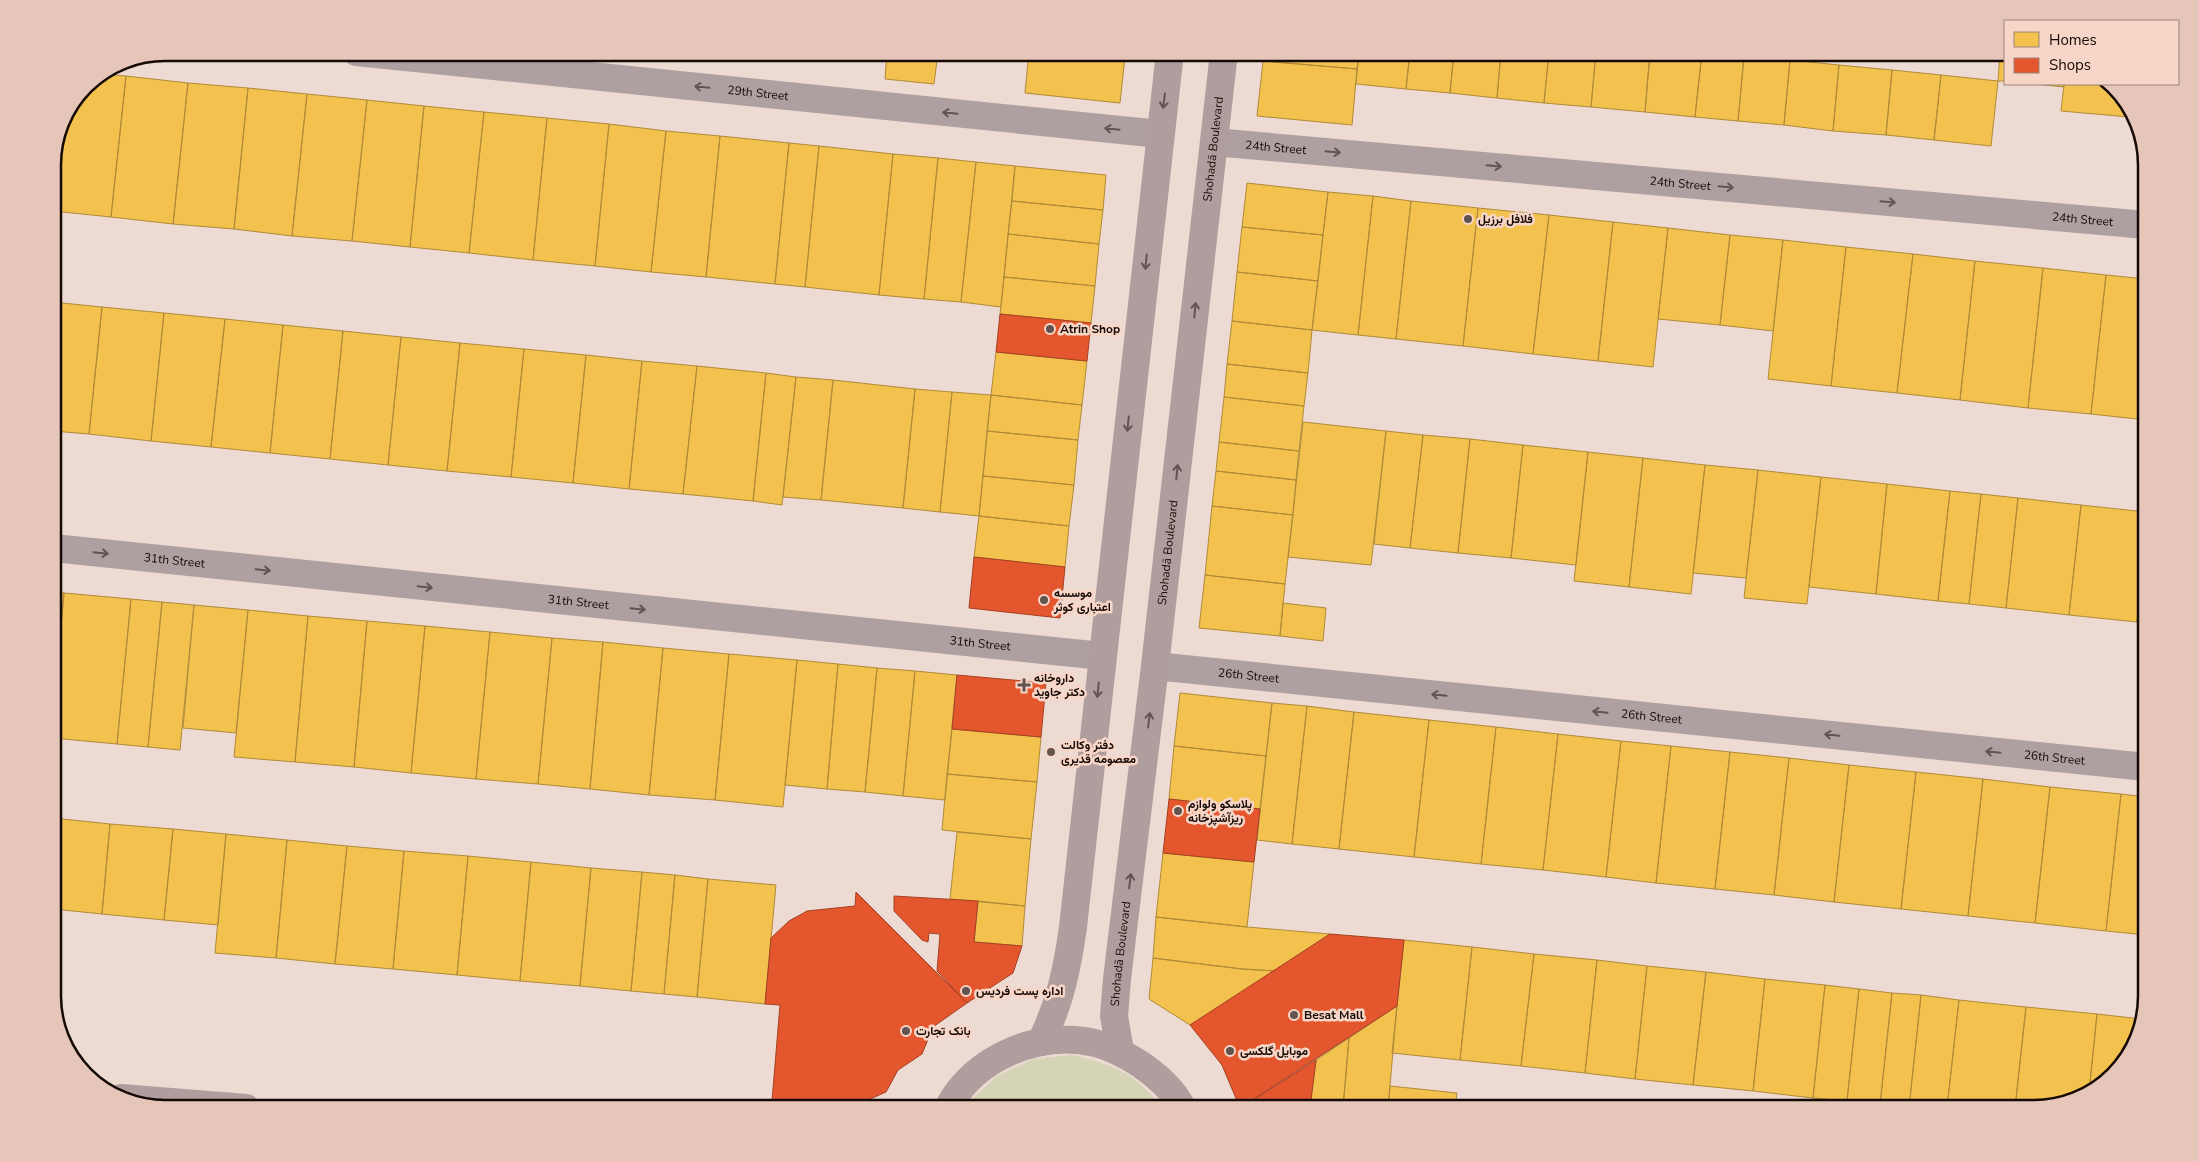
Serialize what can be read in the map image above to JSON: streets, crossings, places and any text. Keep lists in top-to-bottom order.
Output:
{
  "streets": {
    "main road": ["Shohadā Boulevard"],
    "street": [
      "29th Street",
      "24th Street",
      "31th Street",
      "26th Street"
    ]
  },
  "crossings": [
    ["24th Street", "Shohadā Boulevard"],
    ["Shohadā Boulevard", "26th Street"]
  ],
  "one_way": [
    "29th Street",
    "24th Street",
    "31th Street",
    "26th Street"
  ],
  "places": {
    "other": [
      "فلافل برزیل",
      "Atrin Shop",
      "موسسه اعتباری کوثر",
      "دفتر وکالت معصومه قدیری",
      "پلاسکو ولوازم ریزآشپزخانه",
      "اداره پست فردیس",
      "Besat Mall",
      "بانک تجارت",
      "موبایل گلکسی"
    ],
    "health": ["داروخانه دکتر جاوید"]
  },
  "legend": ["Homes", "Shops"]
}
